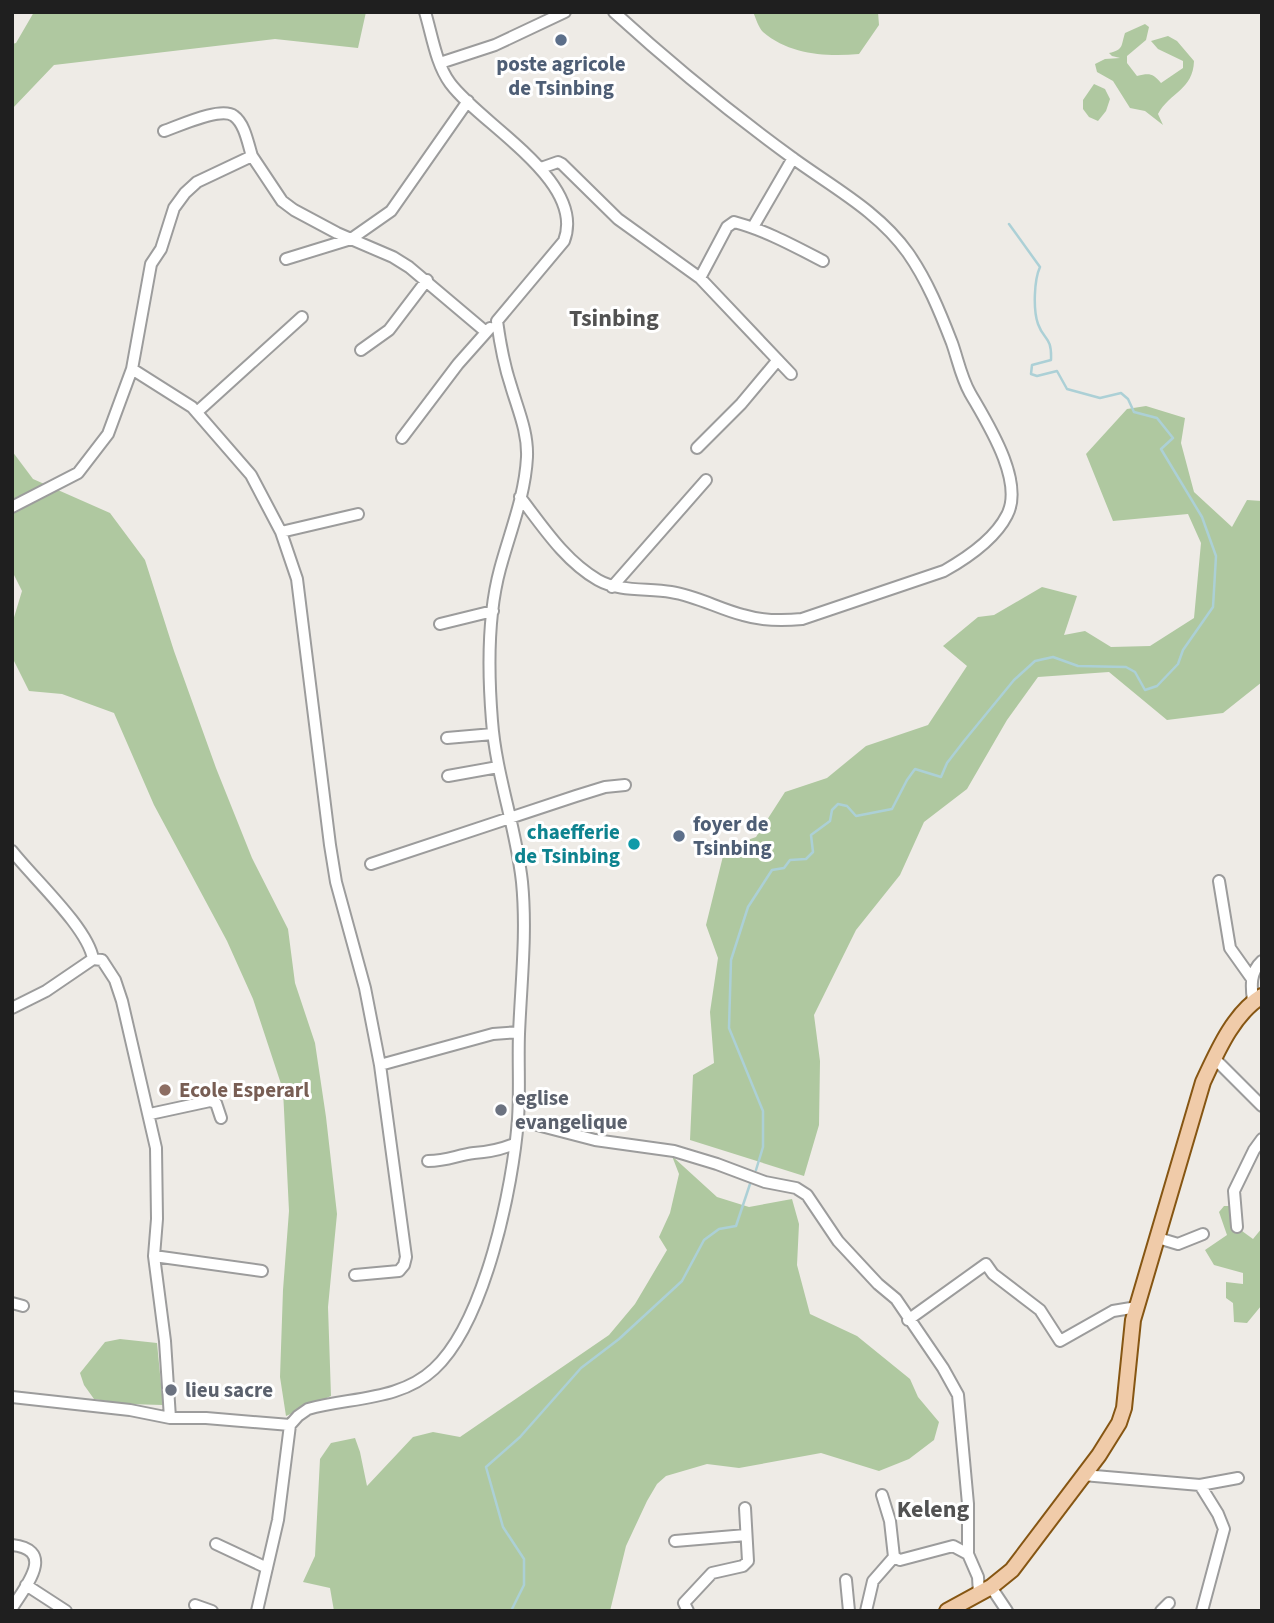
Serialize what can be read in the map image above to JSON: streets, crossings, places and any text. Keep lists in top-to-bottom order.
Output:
{
  "districts": ["Tsinbing", "Keleng"],
  "places": [
    "poste agricole de Tsinbing",
    "foyer de Tsinbing",
    "chaefferie de Tsinbing",
    "Ecole Esperarl",
    "eglise evangelique",
    "lieu sacre"
  ]
}
